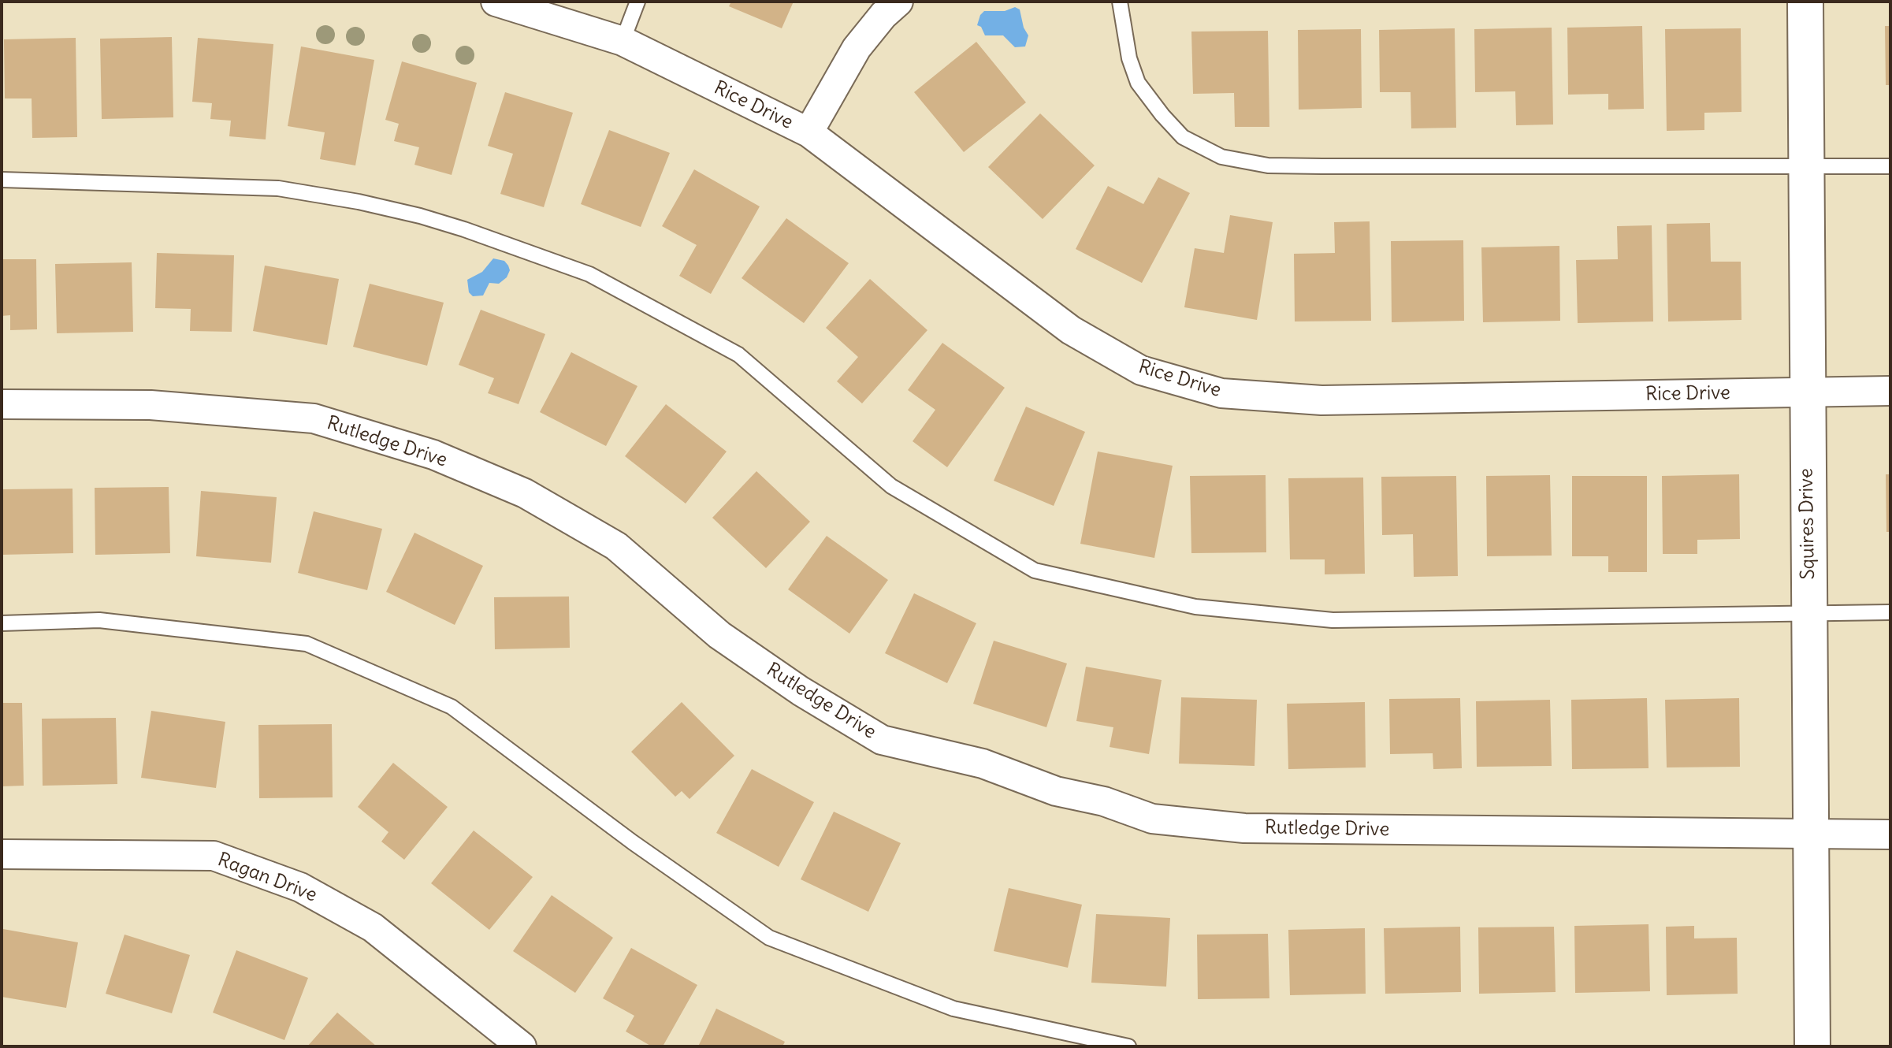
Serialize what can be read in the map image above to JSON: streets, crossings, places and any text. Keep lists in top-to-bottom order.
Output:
{
  "streets": {
    "street": [
      "Rice Drive",
      "Rutledge Drive",
      "Squires Drive",
      "Ragan Drive"
    ]
  },
  "crossings": [
    ["Rice Drive", "Squires Drive"],
    ["Rutledge Drive", "Squires Drive"]
  ]
}
